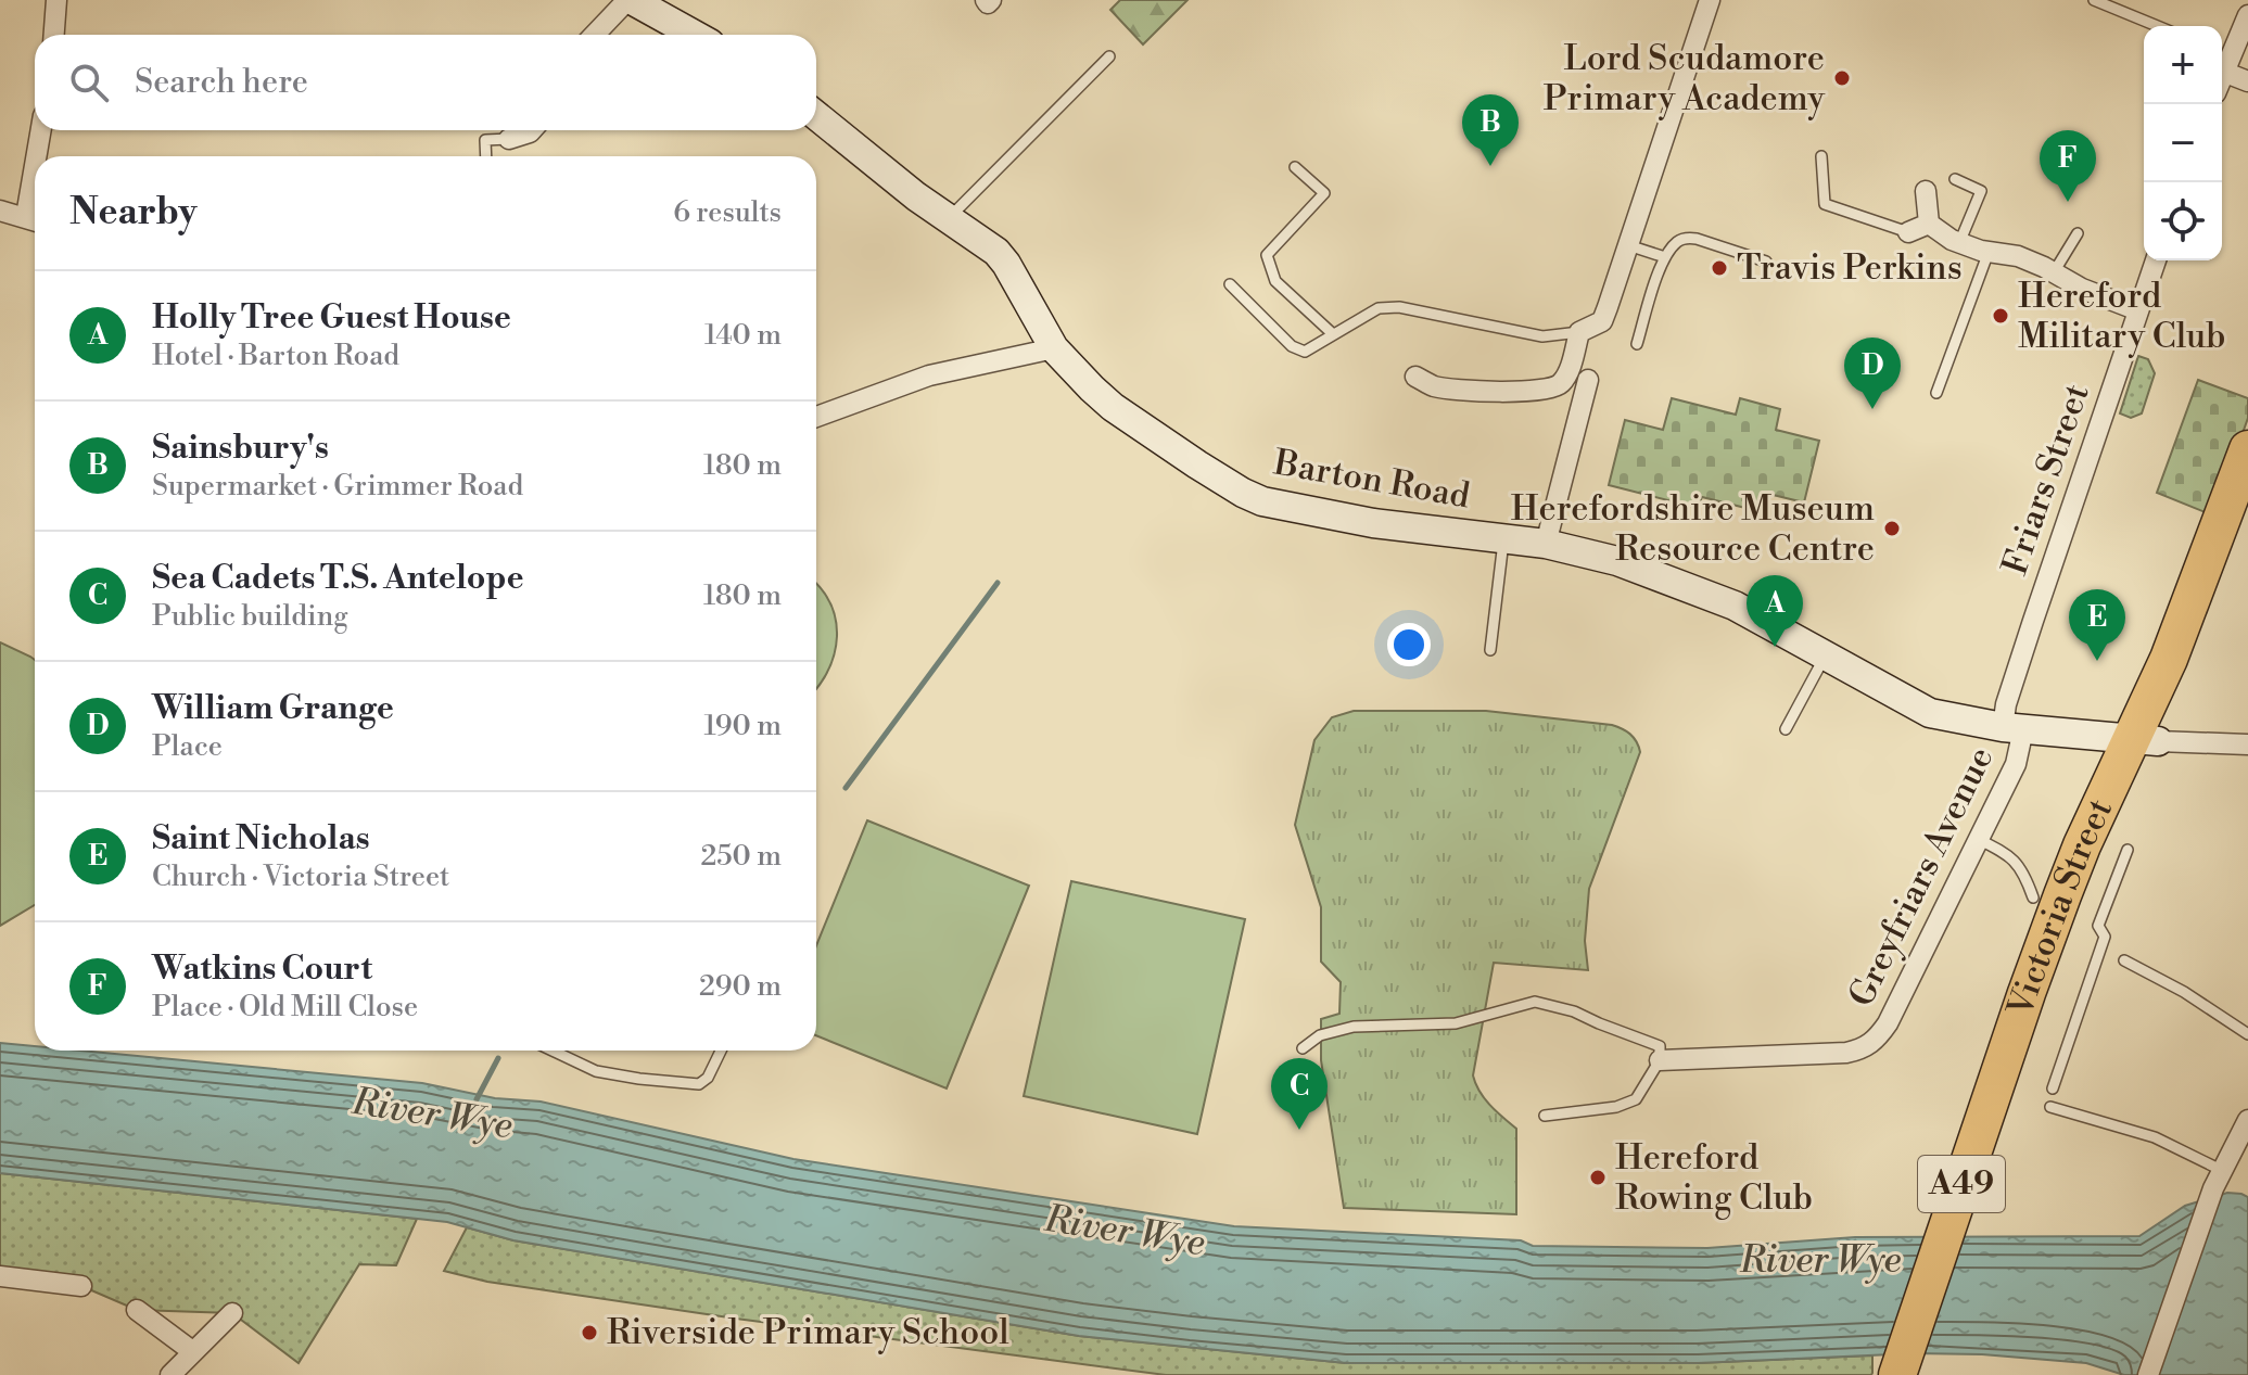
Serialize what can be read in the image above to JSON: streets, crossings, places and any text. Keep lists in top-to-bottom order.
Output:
{
  "streets": {
    "highway": ["Victoria Street", "A49"],
    "street": ["Barton Road", "Friars Street", "Greyfriars Avenue"]
  },
  "crossings": [
    ["Barton Road", "Friars Street"],
    ["Barton Road", "Greyfriars Avenue"],
    ["Barton Road", "Victoria Street"],
    ["Friars Street", "Greyfriars Avenue"]
  ],
  "water": ["River Wye"],
  "places": [
    "Lord Scudamore Primary Academy",
    "Travis Perkins",
    "Hereford Military Club",
    "Herefordshire Museum Resource Centre",
    "Hereford Rowing Club",
    "Riverside Primary School"
  ],
  "page": {
    "map_buttons": ["+", "−"],
    "search": "Search here",
    "pins": [
      "B",
      "F",
      "D",
      "A",
      "E",
      "C"
    ],
    "heading": ["Nearby", "6 results"],
    "list": [
      {
        "mark": "A",
        "name": "Holly Tree Guest House",
        "note": "Hotel · Barton Road",
        "value": "140 m"
      },
      {
        "mark": "B",
        "name": "Sainsbury's",
        "note": "Supermarket · Grimmer Road",
        "value": "180 m"
      },
      {
        "mark": "C",
        "name": "Sea Cadets T.S. Antelope",
        "note": "Public building",
        "value": "180 m"
      },
      {
        "mark": "D",
        "name": "William Grange",
        "note": "Place",
        "value": "190 m"
      },
      {
        "mark": "E",
        "name": "Saint Nicholas",
        "note": "Church · Victoria Street",
        "value": "250 m"
      },
      {
        "mark": "F",
        "name": "Watkins Court",
        "note": "Place · Old Mill Close",
        "value": "290 m"
      }
    ]
  }
}
